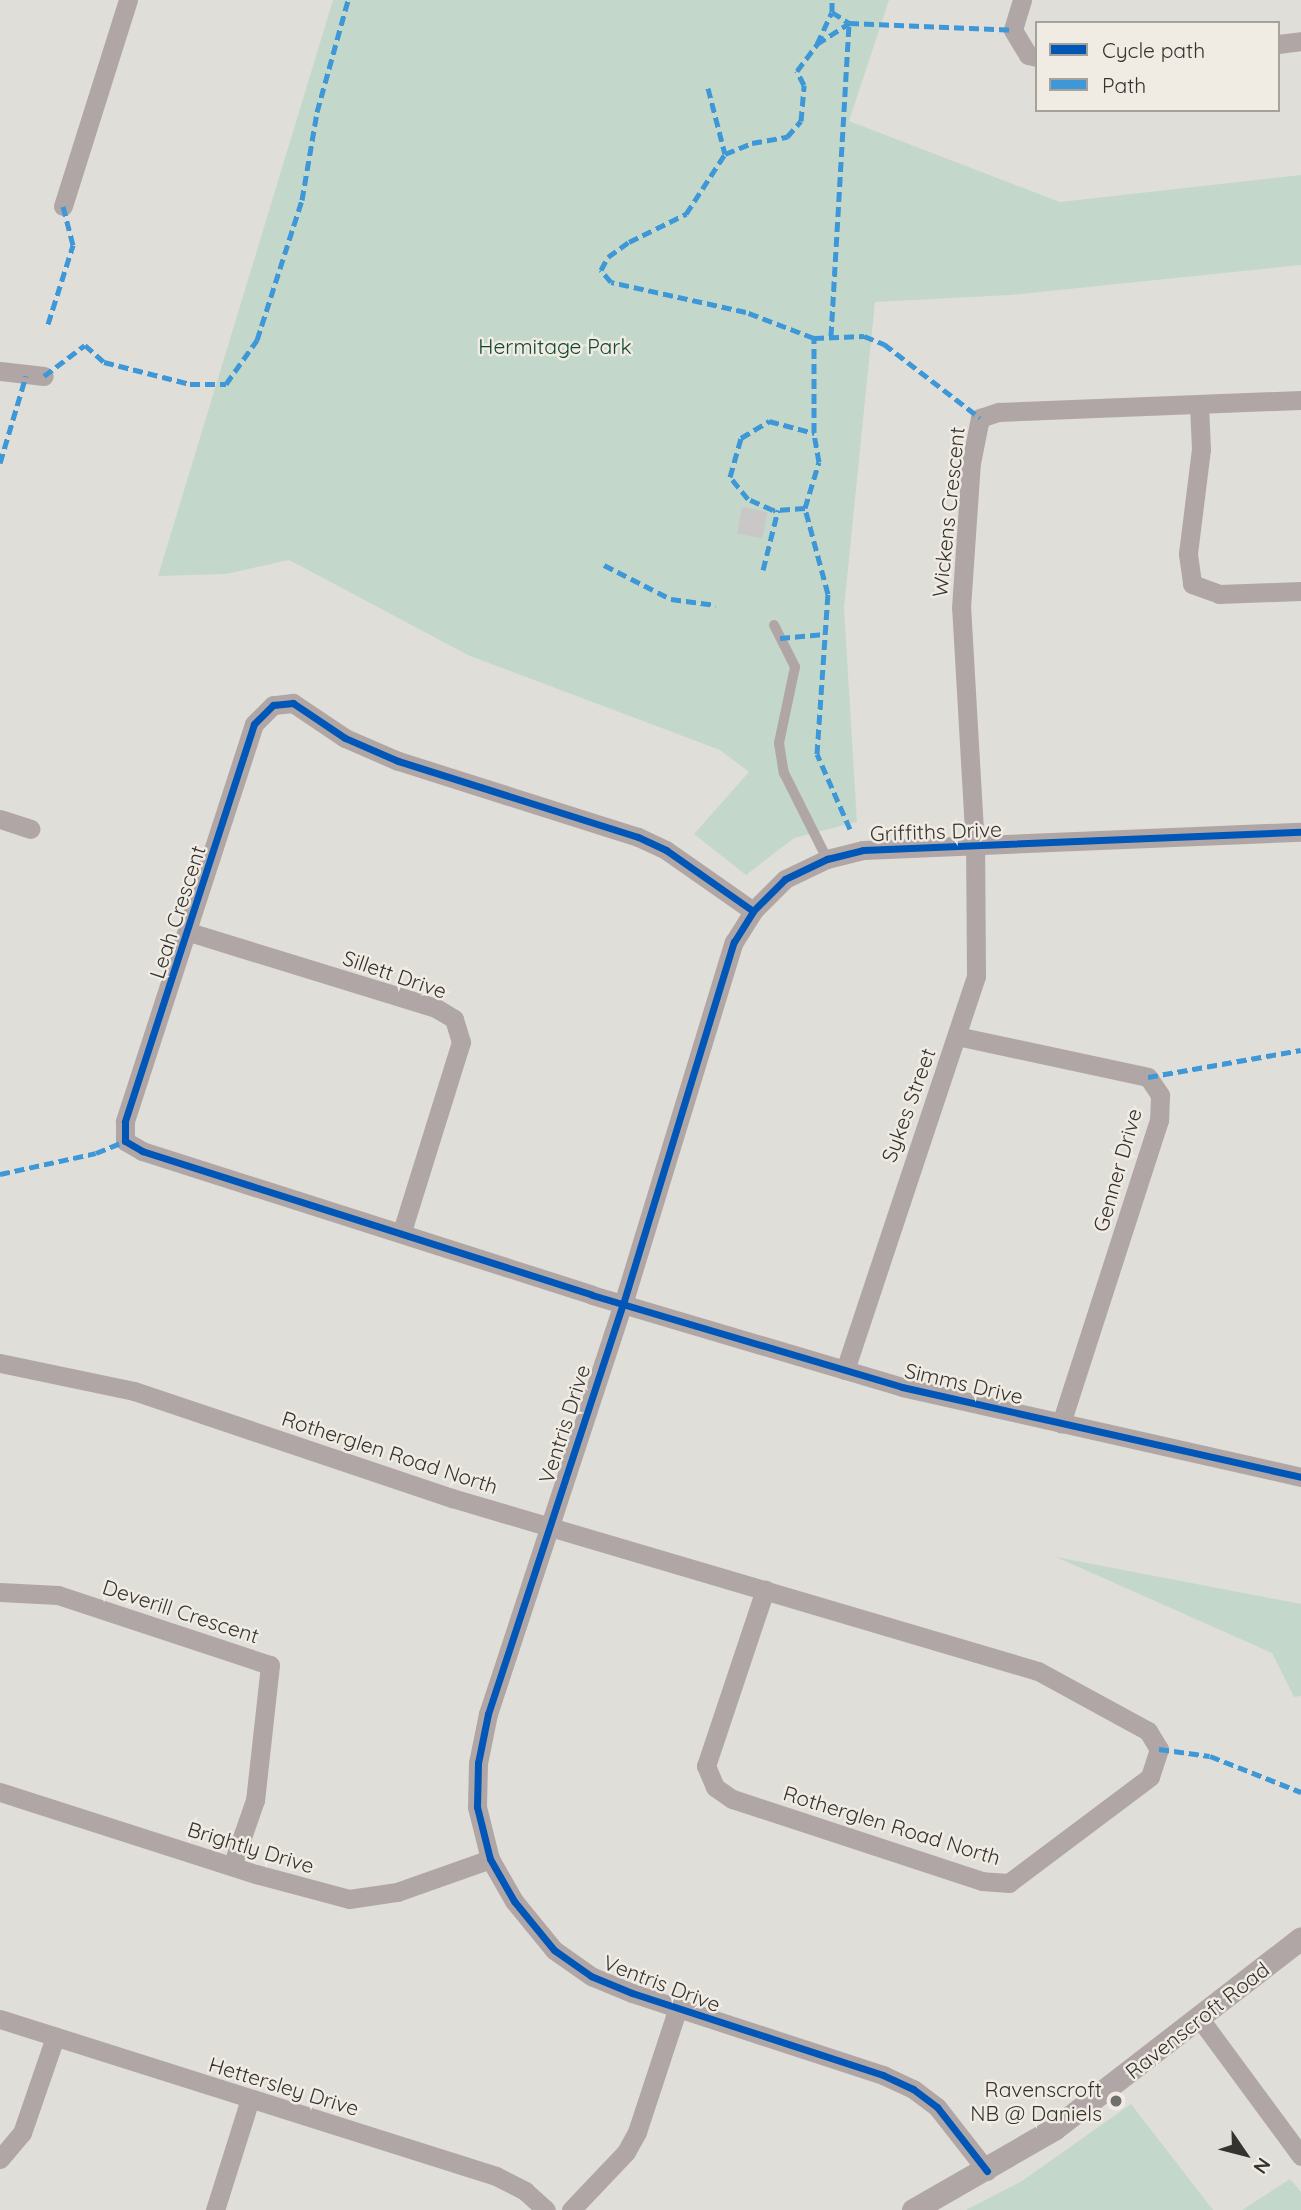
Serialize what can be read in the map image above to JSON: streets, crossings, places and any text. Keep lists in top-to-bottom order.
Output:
{
  "streets": {
    "street": [
      "Wickens Crescent",
      "Griffiths Drive",
      "Leah Crescent",
      "Sillett Drive",
      "Sykes Street",
      "Genner Drive",
      "Simms Drive",
      "Ventris Drive",
      "Rotherglen Road North",
      "Deverill Crescent",
      "Brightly Drive",
      "Ravenscroft Road",
      "Hettersley Drive"
    ]
  },
  "crossings": [
    ["Wickens Crescent", "Griffiths Drive"],
    ["Wickens Crescent", "Sykes Street"],
    ["Griffiths Drive", "Leah Crescent"],
    ["Griffiths Drive", "Sykes Street"],
    ["Griffiths Drive", "Simms Drive"],
    ["Griffiths Drive", "Ventris Drive"],
    ["Leah Crescent", "Sillett Drive"],
    ["Leah Crescent", "Simms Drive"],
    ["Leah Crescent", "Ventris Drive"],
    ["Sykes Street", "Genner Drive"],
    ["Sykes Street", "Simms Drive"],
    ["Genner Drive", "Simms Drive"],
    ["Simms Drive", "Ventris Drive"],
    ["Ventris Drive", "Rotherglen Road North"],
    ["Ventris Drive", "Brightly Drive"],
    ["Ventris Drive", "Ravenscroft Road"],
    ["Deverill Crescent", "Brightly Drive"]
  ],
  "parks": ["Hermitage Park"],
  "places": ["Ravenscroft NB @ Daniels"],
  "legend": ["Cycle path", "Path"],
  "north": "bottom right"
}
